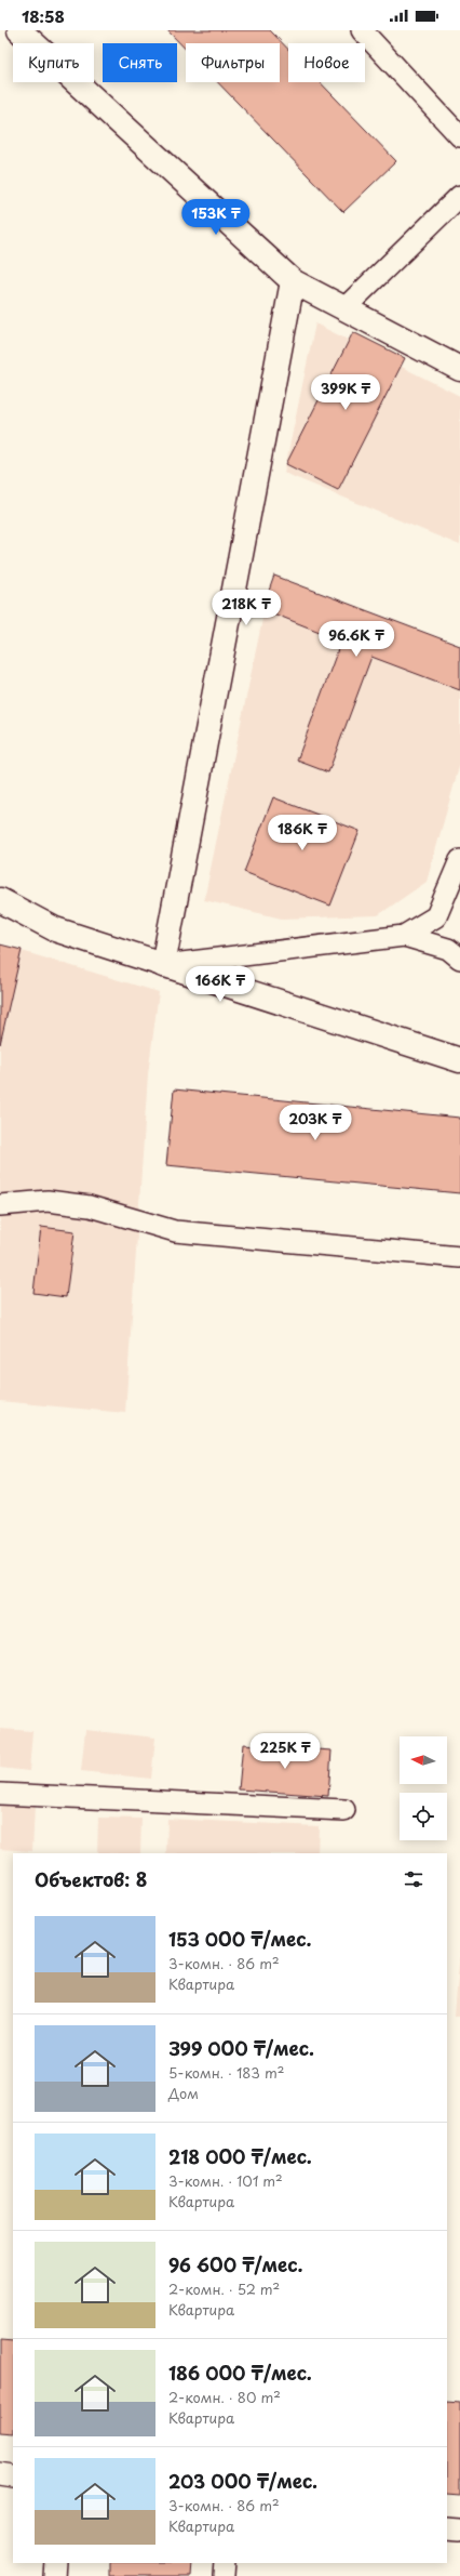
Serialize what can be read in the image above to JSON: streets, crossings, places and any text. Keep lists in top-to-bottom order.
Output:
{
  "north": "left",
  "page": {
    "status": "18:58",
    "chip": [
      "Купить",
      "Снять",
      "Фильтры",
      "Новое"
    ],
    "price": [
      "153K ₸",
      "399K ₸",
      "218K ₸",
      "96.6K ₸",
      "186K ₸",
      "166K ₸",
      "203K ₸",
      "225K ₸"
    ],
    "heading": "Объектов: 8",
    "list": [
      {
        "name": "153 000 ₸/мес.",
        "note": "3-комн. · 86 m² · Квартира"
      },
      {
        "name": "399 000 ₸/мес.",
        "note": "5-комн. · 183 m² · Дом"
      },
      {
        "name": "218 000 ₸/мес.",
        "note": "3-комн. · 101 m² · Квартира"
      },
      {
        "name": "96 600 ₸/мес.",
        "note": "2-комн. · 52 m² · Квартира"
      },
      {
        "name": "186 000 ₸/мес.",
        "note": "2-комн. · 80 m² · Квартира"
      },
      {
        "name": "203 000 ₸/мес.",
        "note": "3-комн. · 86 m² · Квартира"
      }
    ]
  }
}
